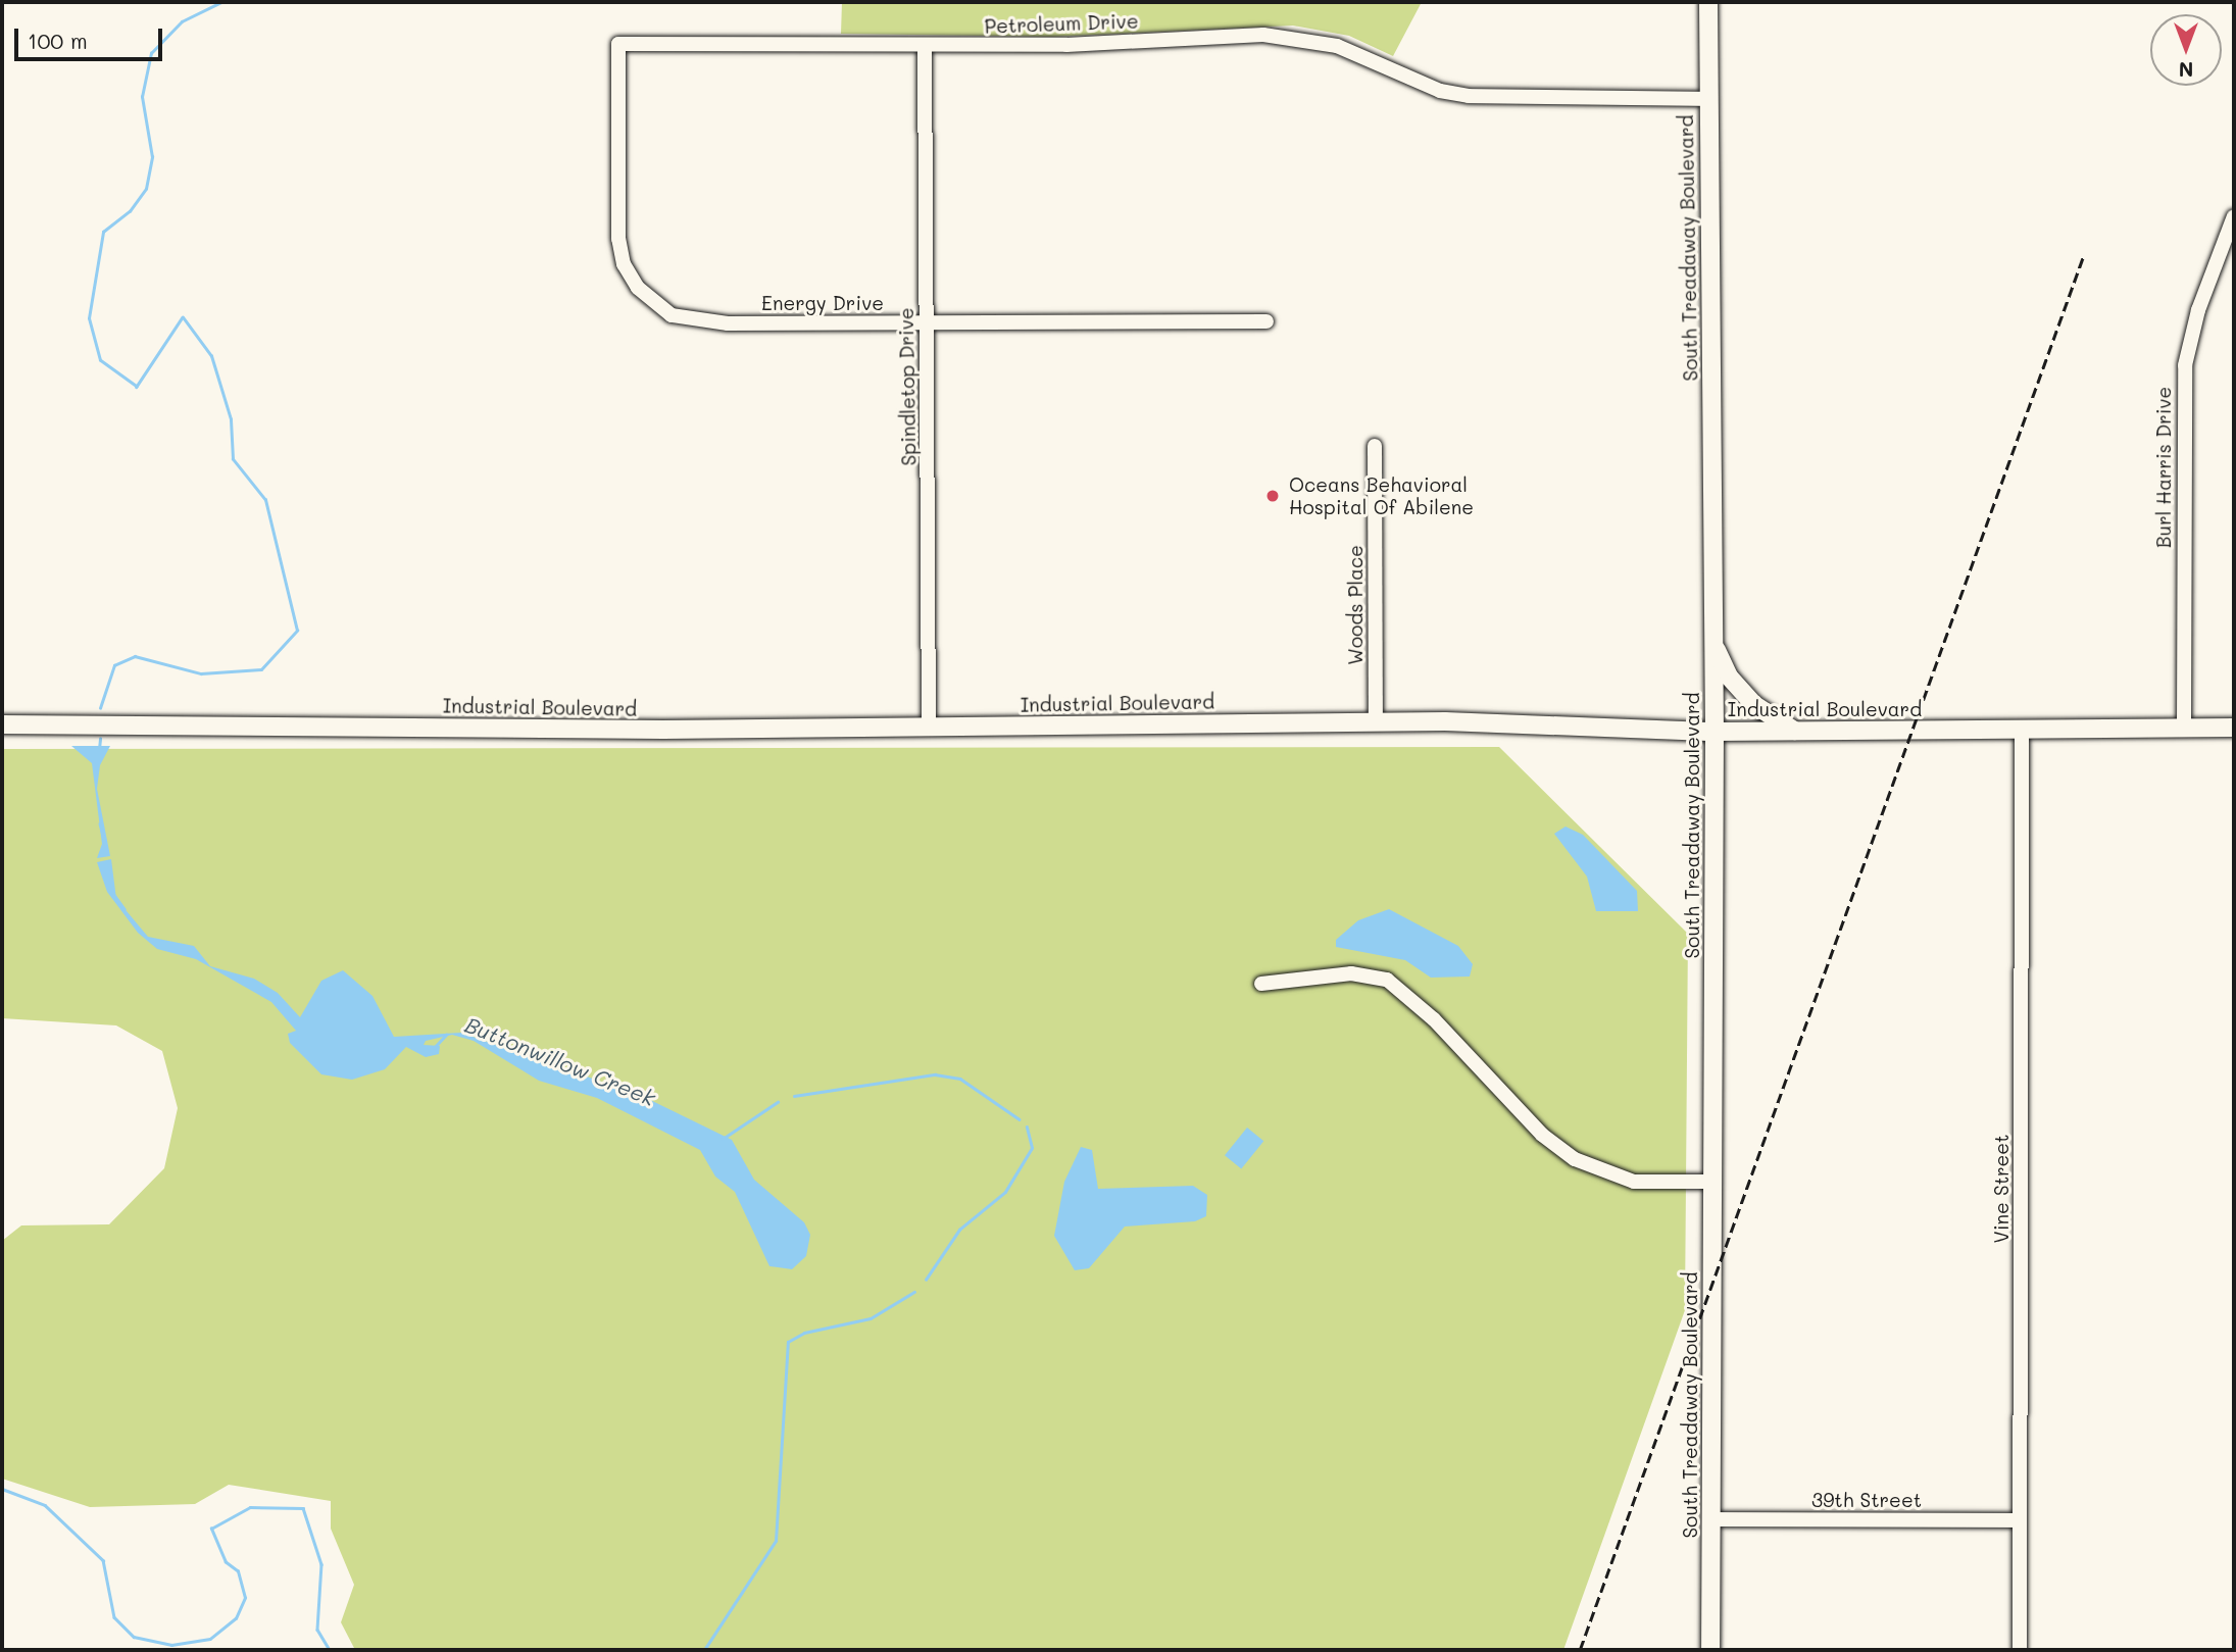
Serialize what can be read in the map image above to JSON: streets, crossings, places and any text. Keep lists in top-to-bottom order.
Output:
{
  "streets": {
    "main road": ["South Treadaway Boulevard", "Industrial Boulevard"],
    "street": [
      "Petroleum Drive",
      "Energy Drive",
      "Spindletop Drive",
      "Burl Harris Drive",
      "Woods Place",
      "Vine Street",
      "39th Street"
    ]
  },
  "crossings": [
    ["Petroleum Drive", "South Treadaway Boulevard"],
    ["Petroleum Drive", "Energy Drive"],
    ["Petroleum Drive", "Spindletop Drive"],
    ["South Treadaway Boulevard", "Industrial Boulevard"],
    ["South Treadaway Boulevard", "39th Street"],
    ["Energy Drive", "Spindletop Drive"],
    ["Spindletop Drive", "Industrial Boulevard"],
    ["Burl Harris Drive", "Industrial Boulevard"],
    ["Woods Place", "Industrial Boulevard"],
    ["Industrial Boulevard", "Vine Street"],
    ["Vine Street", "39th Street"]
  ],
  "water": ["Buttonwillow Creek"],
  "places": ["Oceans Behavioral Hospital Of Abilene"],
  "scale_bar": "100 m",
  "north": "bottom"
}
